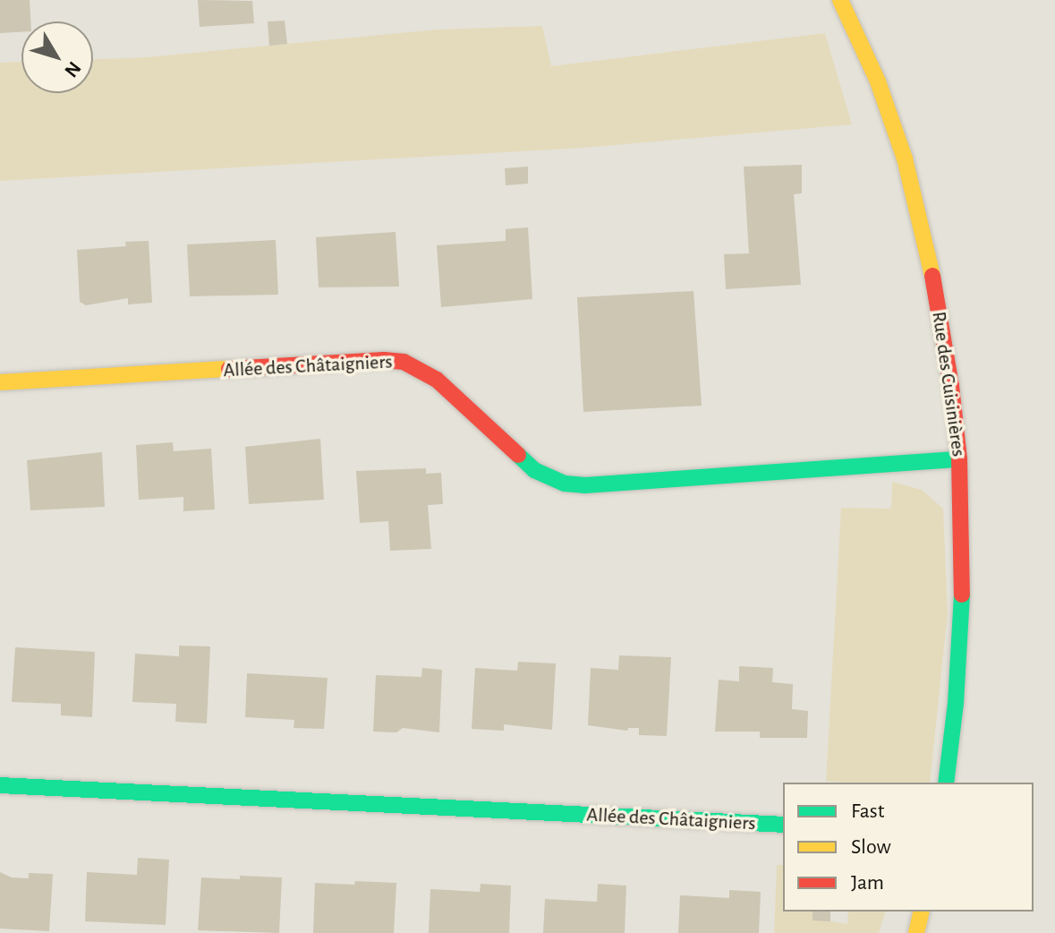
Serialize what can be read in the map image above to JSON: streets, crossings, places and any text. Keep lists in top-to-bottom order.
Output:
{
  "streets": {
    "street": ["Allée des Châtaigniers", "Rue des Cuisinières"]
  },
  "crossings": [
    ["Allée des Châtaigniers", "Rue des Cuisinières"]
  ],
  "legend": ["Fast", "Slow", "Jam"],
  "north": "bottom right"
}
